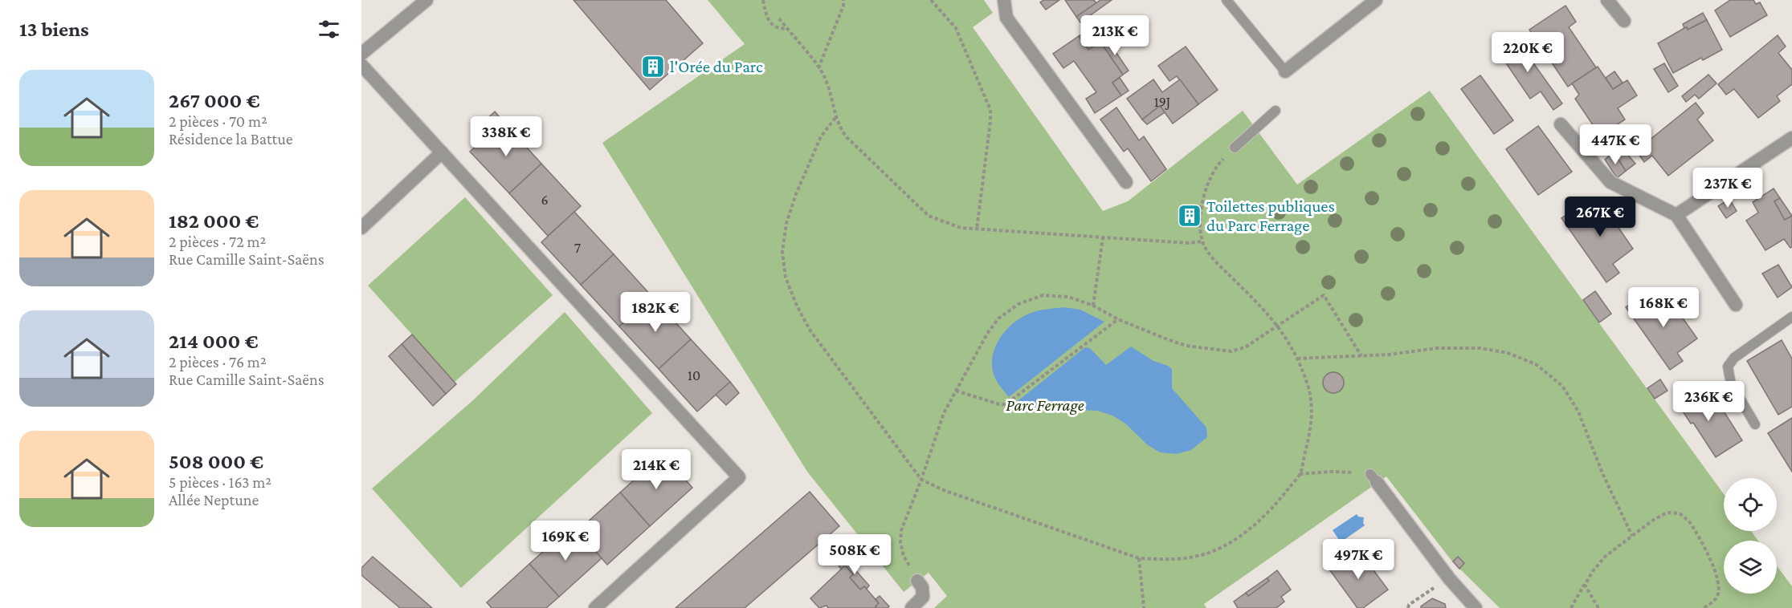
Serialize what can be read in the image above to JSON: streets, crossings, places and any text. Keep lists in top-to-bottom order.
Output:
{
  "parks": ["Parc Ferrage"],
  "places": {
    "building": ["l'Orée du Parc", "Toilettes publiques du Parc Ferrage"]
  },
  "house_numbers": [
    "19J",
    "6",
    "7",
    "10"
  ],
  "page": {
    "heading": "13 biens",
    "price": [
      "213K €",
      "220K €",
      "338K €",
      "447K €",
      "237K €",
      "267K €",
      "168K €",
      "182K €",
      "236K €",
      "214K €",
      "169K €",
      "508K €",
      "497K €"
    ],
    "list": [
      {
        "name": "267 000 €",
        "note": "2 pièces · 70 m² · Résidence la Battue"
      },
      {
        "name": "182 000 €",
        "note": "2 pièces · 72 m² · Rue Camille Saint-Saëns"
      },
      {
        "name": "214 000 €",
        "note": "2 pièces · 76 m² · Rue Camille Saint-Saëns"
      },
      {
        "name": "508 000 €",
        "note": "5 pièces · 163 m² · Allée Neptune"
      }
    ]
  }
}
